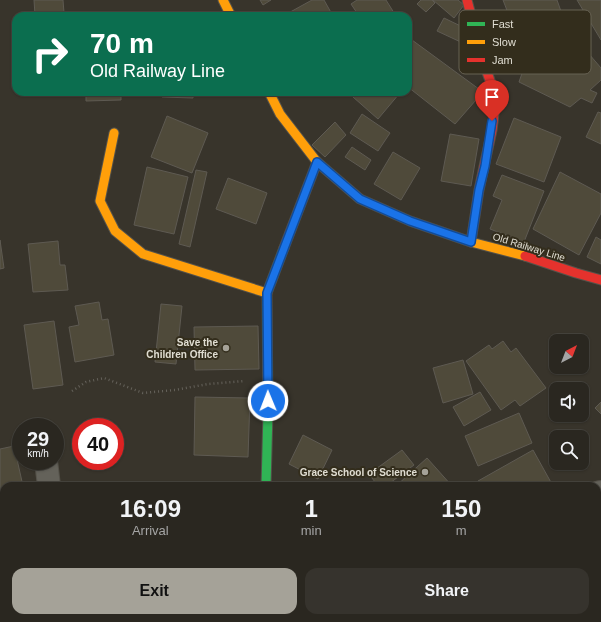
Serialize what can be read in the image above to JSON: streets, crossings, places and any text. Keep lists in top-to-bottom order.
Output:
{
  "streets": {
    "street": ["Old Railway Line"]
  },
  "places": ["Save the Children Office", "Grace School of Science"],
  "legend": ["Fast", "Slow", "Jam"],
  "north": "top right",
  "page": {
    "turn": ["70 m", "Old Railway Line"],
    "speed": "29 km/h",
    "limit": "40",
    "eta": [
      "16:09",
      "Arrival",
      "1",
      "min",
      "150",
      "m"
    ],
    "buttons": ["Exit", "Share"]
  }
}
